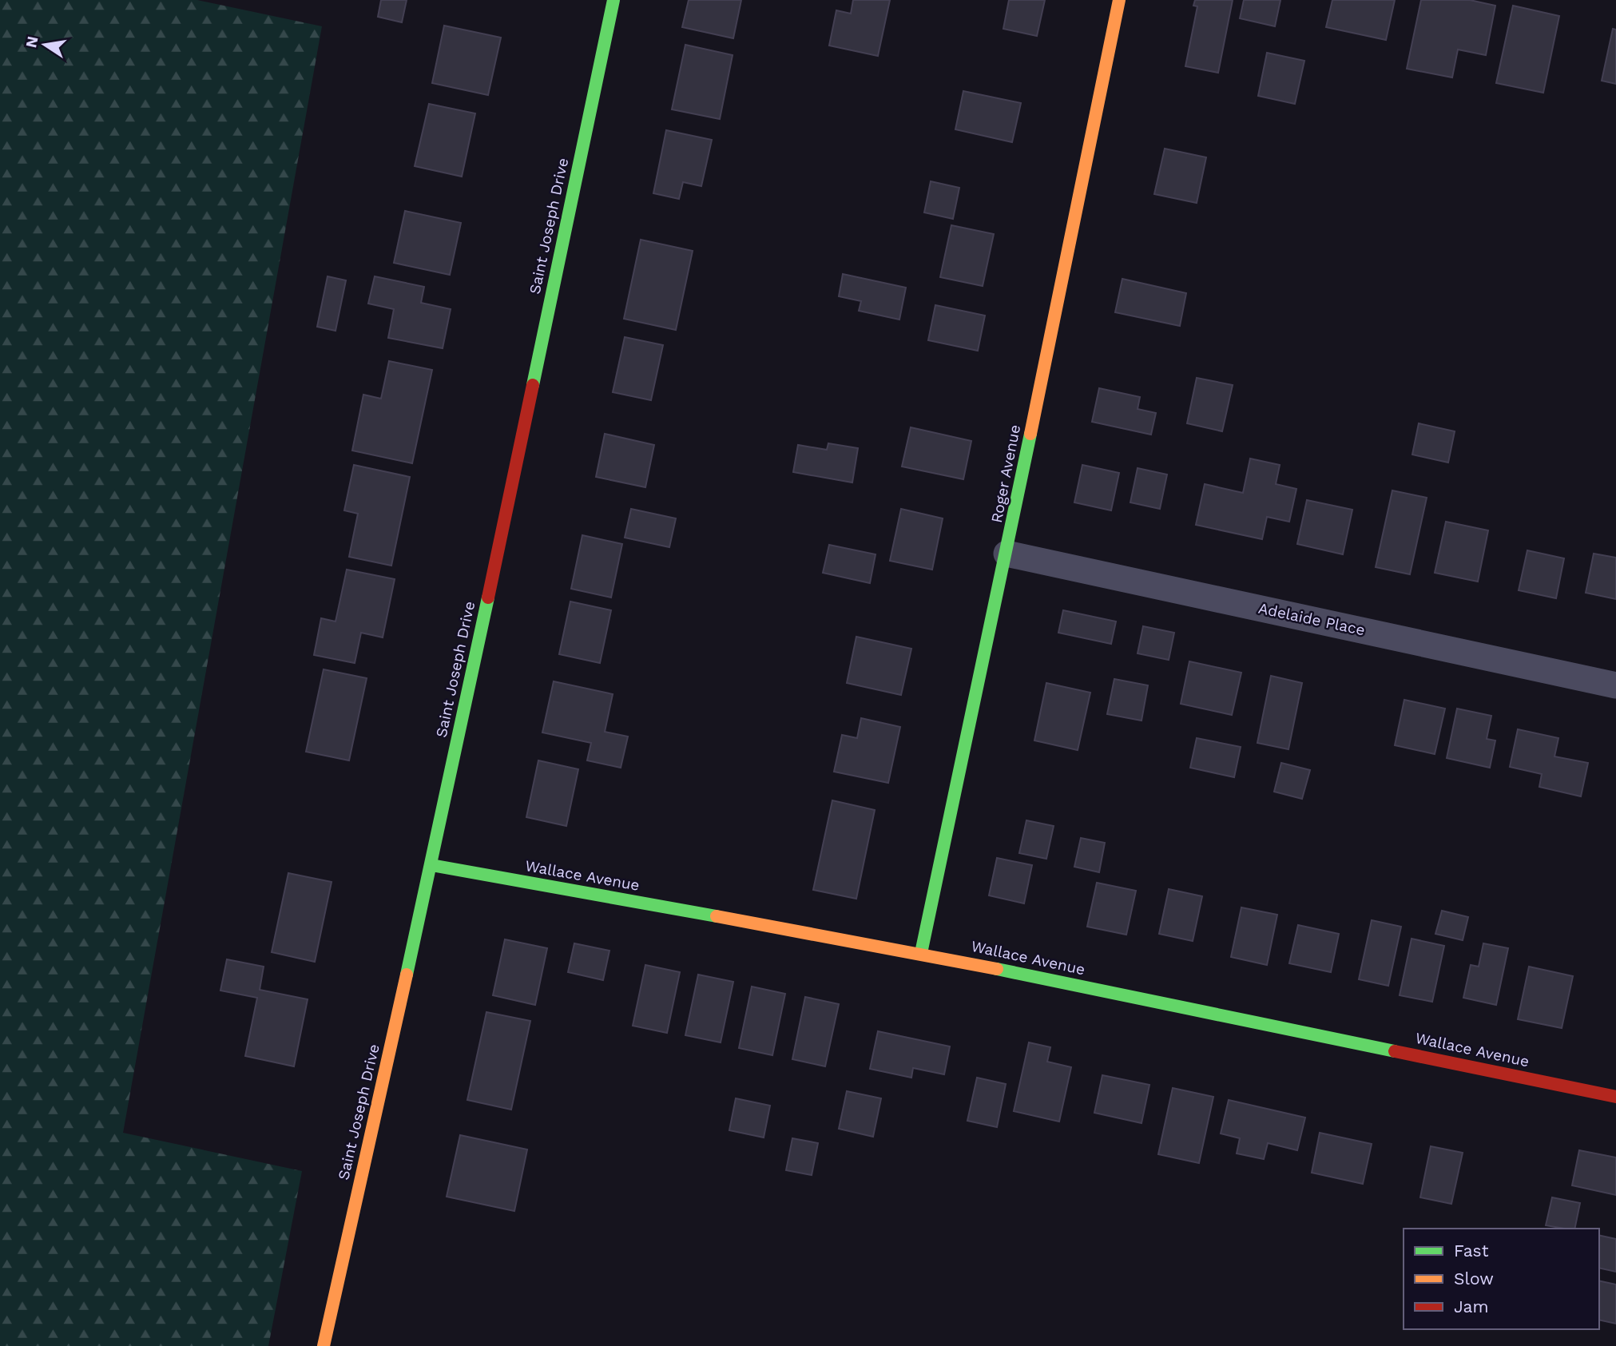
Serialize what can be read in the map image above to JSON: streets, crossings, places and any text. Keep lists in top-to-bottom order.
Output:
{
  "streets": {
    "street": [
      "Saint Joseph Drive",
      "Roger Avenue",
      "Adelaide Place",
      "Wallace Avenue"
    ]
  },
  "crossings": [
    ["Saint Joseph Drive", "Wallace Avenue"],
    ["Roger Avenue", "Adelaide Place"],
    ["Roger Avenue", "Wallace Avenue"]
  ],
  "legend": ["Fast", "Slow", "Jam"],
  "north": "left"
}
